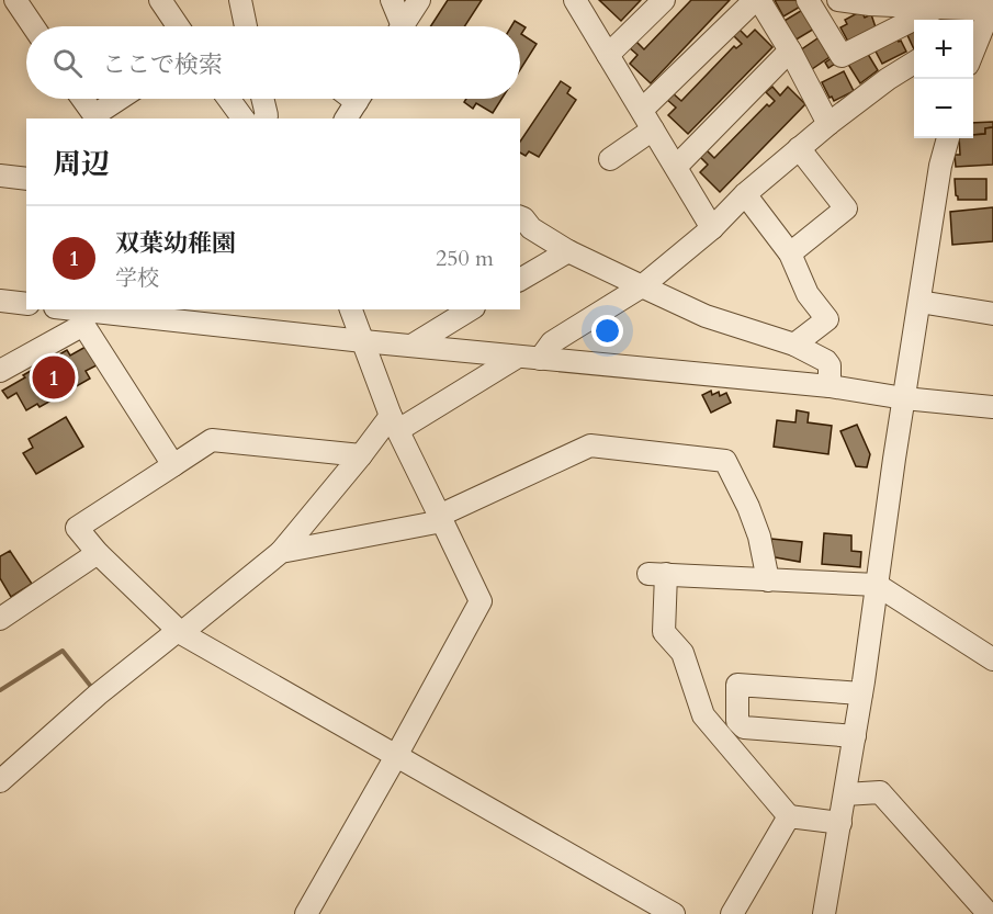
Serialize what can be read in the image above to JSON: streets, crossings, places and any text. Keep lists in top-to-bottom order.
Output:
{
  "page": {
    "map_buttons": ["+", "−"],
    "search": "ここで検索",
    "heading": "周辺",
    "list": [
      {
        "mark": "1",
        "name": "双葉幼稚園",
        "note": "学校",
        "value": "250 m"
      }
    ],
    "pins": "1"
  }
}
